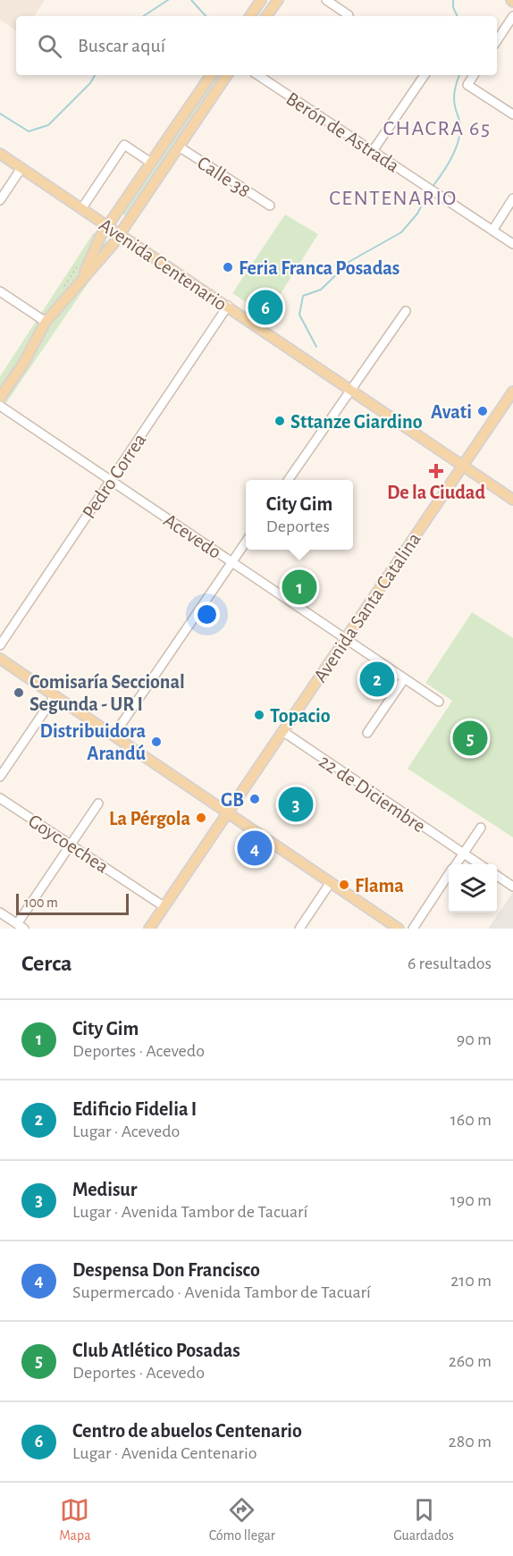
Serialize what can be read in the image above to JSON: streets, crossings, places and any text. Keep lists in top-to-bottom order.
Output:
{
  "streets": {
    "main road": ["Avenida Centenario", "Avenida Santa Catalina"],
    "street": [
      "Berón de Astrada",
      "Calle 38",
      "Pedro Correa",
      "Acevedo",
      "22 de Diciembre",
      "Goycoechea"
    ]
  },
  "crossings": [
    ["Avenida Centenario", "Pedro Correa"],
    ["Avenida Centenario", "Avenida Santa Catalina"],
    ["Pedro Correa", "Acevedo"],
    ["Acevedo", "Avenida Santa Catalina"],
    ["Avenida Santa Catalina", "22 de Diciembre"],
    ["Avenida Santa Catalina", "Goycoechea"]
  ],
  "districts": ["CHACRA 65", "CENTENARIO"],
  "places": {
    "other": [
      "Feria Franca Posadas",
      "Avati",
      "Sttanze Giardino",
      "Comisaría Seccional Segunda - UR I",
      "Topacio",
      "Distribuidora Arandú",
      "GB",
      "La Pérgola",
      "Flama"
    ],
    "health": ["De la Ciudad"]
  },
  "scale_bar": "100 m",
  "page": {
    "search": "Buscar aquí",
    "pins": [
      "6",
      "1",
      "2",
      "5",
      "3",
      "4"
    ],
    "popup": ["City Gim", "Deportes"],
    "scale": "100 m",
    "heading": ["Cerca", "6 resultados"],
    "list": [
      {
        "mark": "1",
        "name": "City Gim",
        "note": "Deportes · Acevedo",
        "value": "90 m"
      },
      {
        "mark": "2",
        "name": "Edificio Fidelia I",
        "note": "Lugar · Acevedo",
        "value": "160 m"
      },
      {
        "mark": "3",
        "name": "Medisur",
        "note": "Lugar · Avenida Tambor de Tacuarí",
        "value": "190 m"
      },
      {
        "mark": "4",
        "name": "Despensa Don Francisco",
        "note": "Supermercado · Avenida Tambor de Tacuarí",
        "value": "210 m"
      },
      {
        "mark": "5",
        "name": "Club Atlético Posadas",
        "note": "Deportes · Acevedo",
        "value": "260 m"
      },
      {
        "mark": "6",
        "name": "Centro de abuelos Centenario",
        "note": "Lugar · Avenida Centenario",
        "value": "280 m"
      }
    ],
    "nav": ["Mapa", "Cómo llegar", "Guardados"]
  }
}
